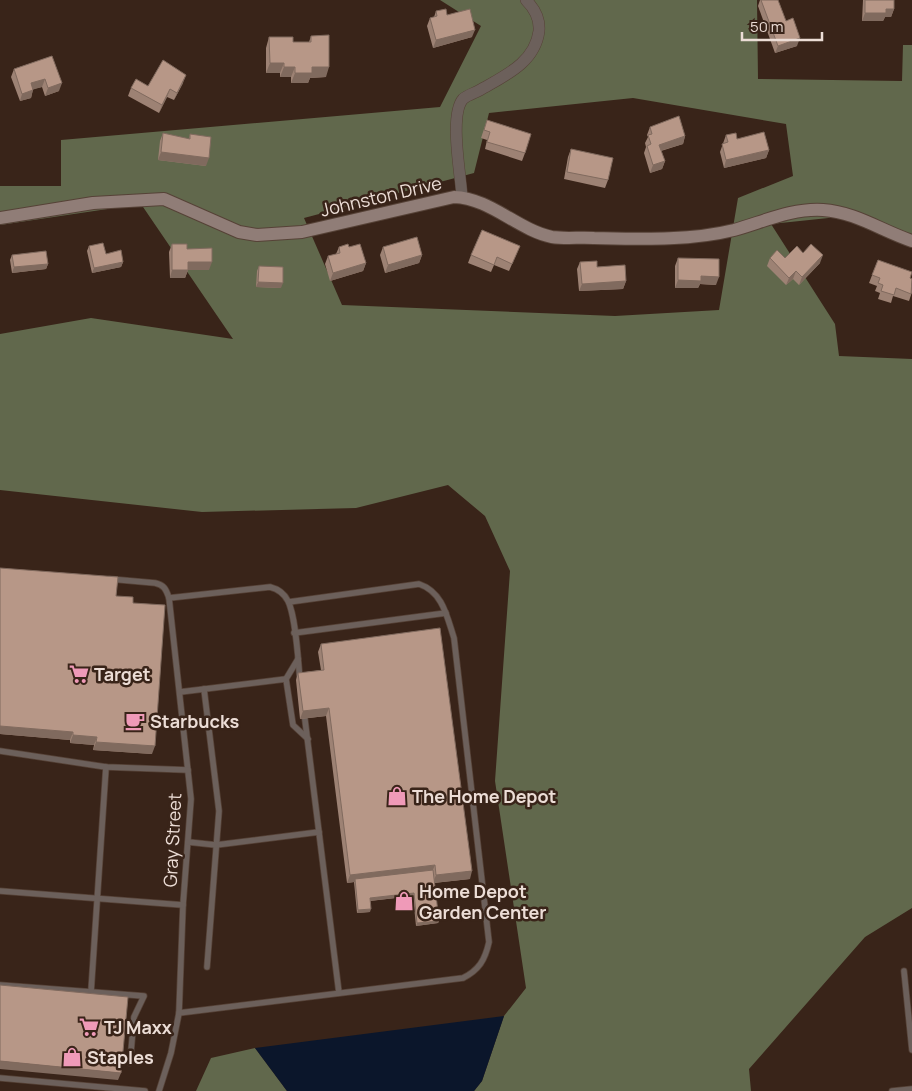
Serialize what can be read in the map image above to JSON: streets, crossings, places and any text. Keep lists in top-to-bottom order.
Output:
{
  "streets": {
    "street": ["Johnston Drive"],
    "lane": ["Gray Street"]
  },
  "places": {
    "supermarket": ["Target", "TJ Maxx"],
    "cafe": ["Starbucks"],
    "shop": ["The Home Depot", "Home Depot Garden Center", "Staples"]
  },
  "scale_bar": "50 m"
}
